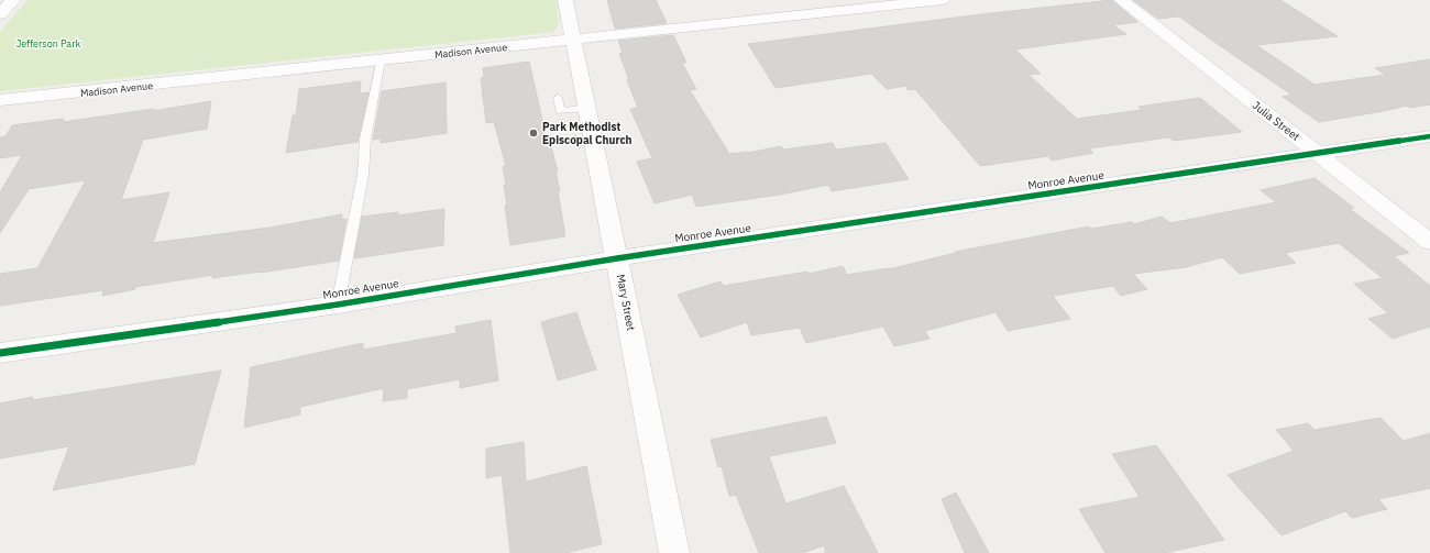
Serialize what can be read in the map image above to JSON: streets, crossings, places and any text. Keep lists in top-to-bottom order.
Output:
{
  "streets": {
    "street": [
      "Madison Avenue",
      "Julia Street",
      "Monroe Avenue",
      "Mary Street"
    ]
  },
  "crossings": [
    ["Madison Avenue", "Mary Street"],
    ["Julia Street", "Monroe Avenue"],
    ["Monroe Avenue", "Mary Street"]
  ],
  "parks": ["Jefferson Park"],
  "places": ["Park Methodist Episcopal Church"]
}
